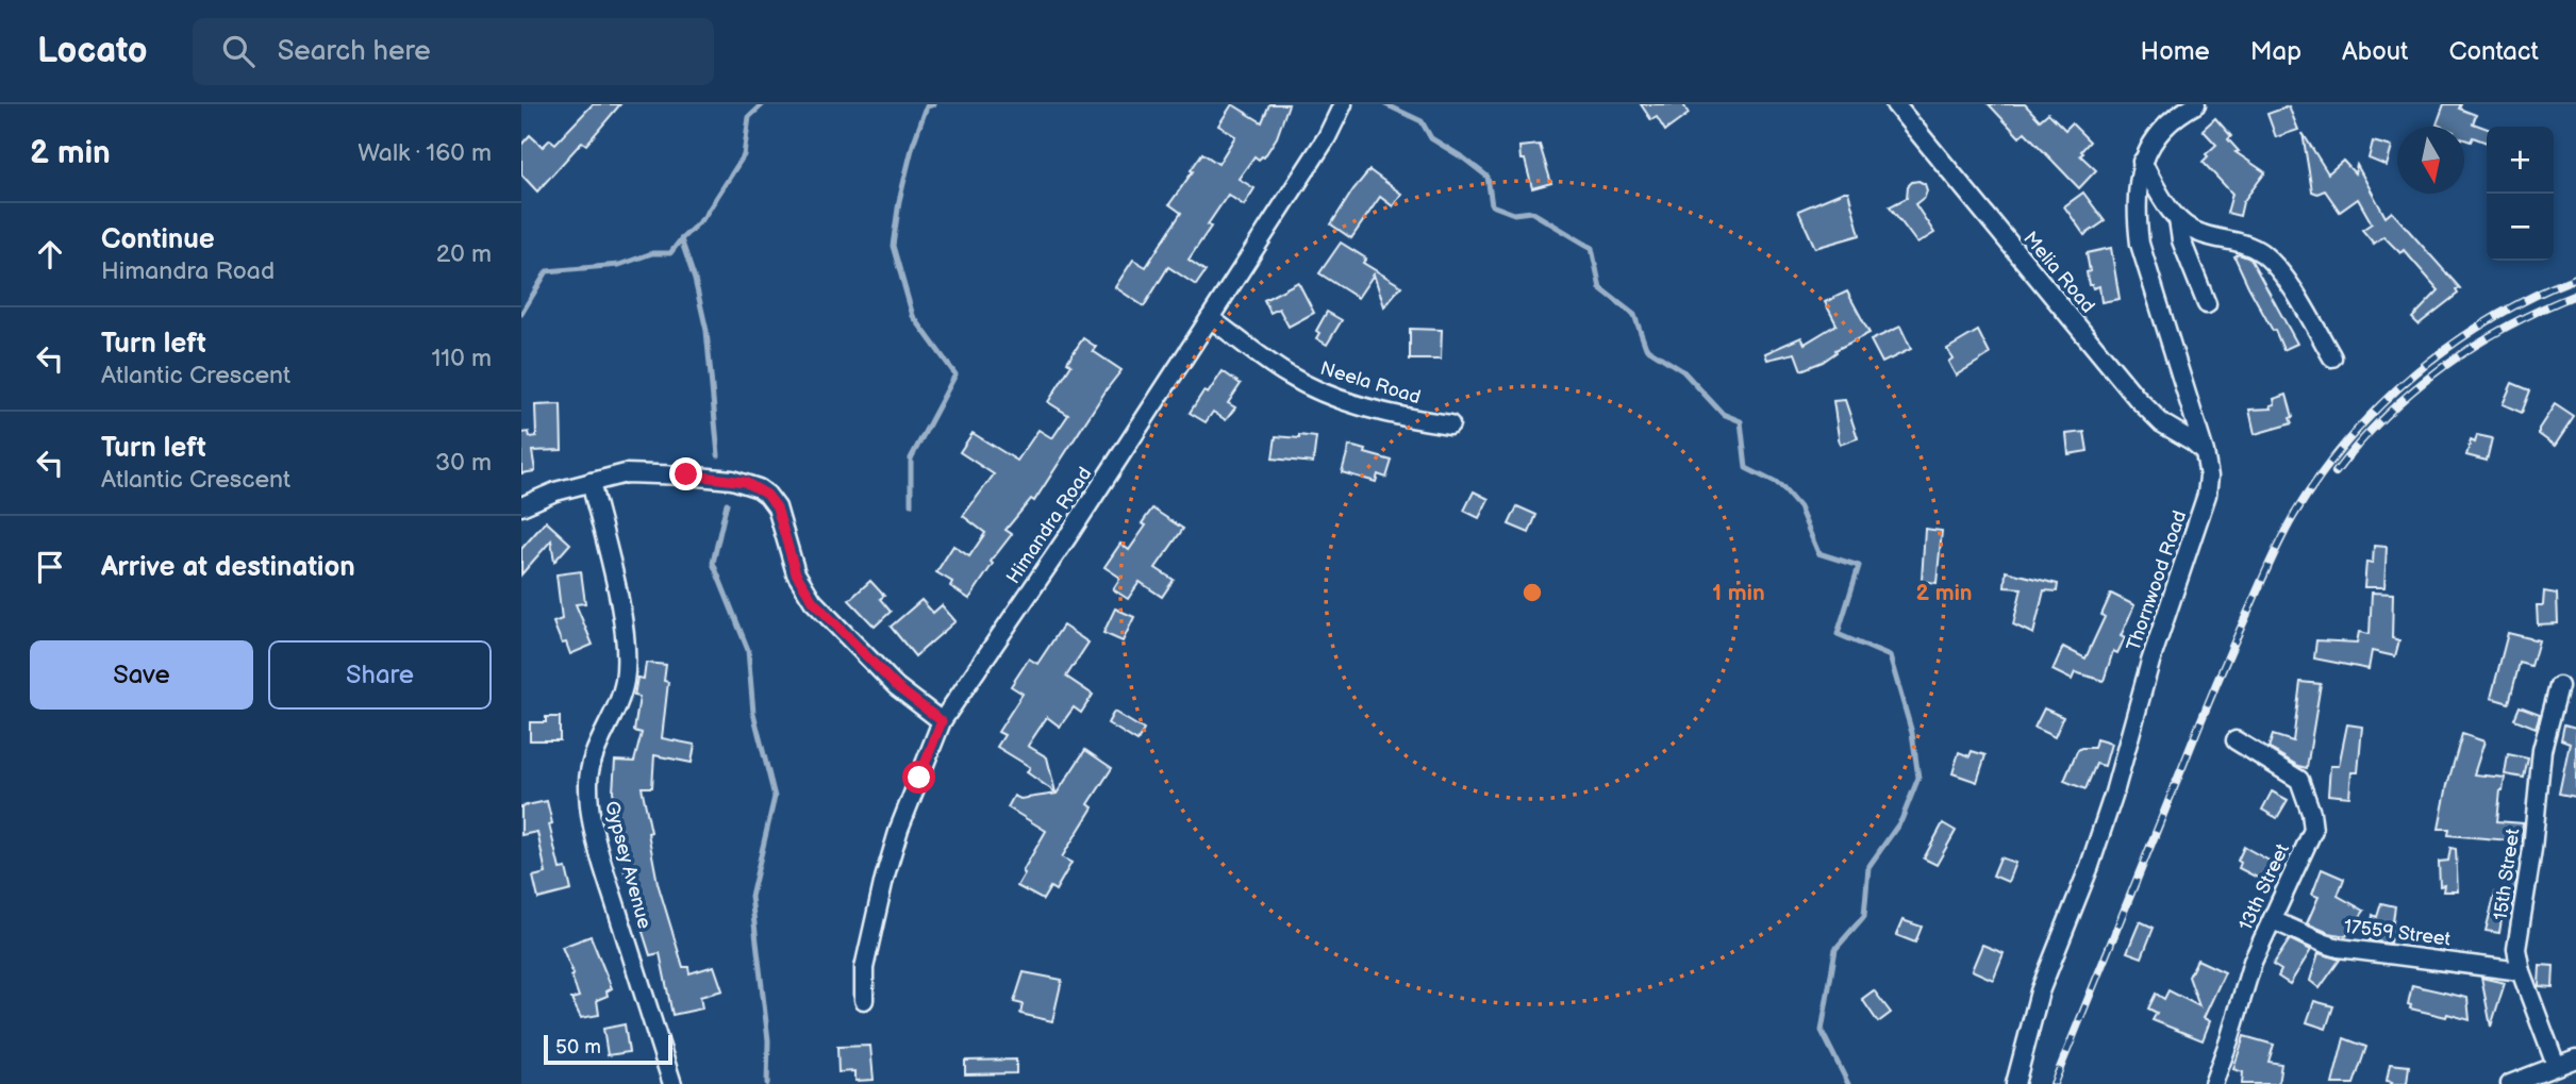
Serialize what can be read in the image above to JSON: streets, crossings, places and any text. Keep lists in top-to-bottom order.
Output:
{
  "streets": {
    "street": [
      "Melia Road",
      "Neela Road",
      "Himandra Road",
      "Thornwood Road",
      "Gypsey Avenue",
      "15th Street",
      "13th Street",
      "17559 Street"
    ]
  },
  "crossings": [
    ["Melia Road", "Thornwood Road"],
    ["Neela Road", "Himandra Road"],
    ["15th Street", "17559 Street"],
    ["13th Street", "17559 Street"]
  ],
  "scale_bar": "50 m",
  "north": "bottom",
  "page": {
    "header": "Locato",
    "search": "Search here",
    "nav": [
      "Home",
      "Map",
      "About",
      "Contact"
    ],
    "heading": ["2 min", "Walk · 160 m"],
    "map_buttons": ["+", "−"],
    "list": [
      ["Continue", "Himandra Road", "20 m"],
      ["Turn left", "Atlantic Crescent", "110 m"],
      ["Turn left", "Atlantic Crescent", "30 m"],
      "Arrive at destination"
    ],
    "buttons": ["Save", "Share"],
    "scale": "50 m"
  },
  "rings": ["1 min", "2 min"]
}
